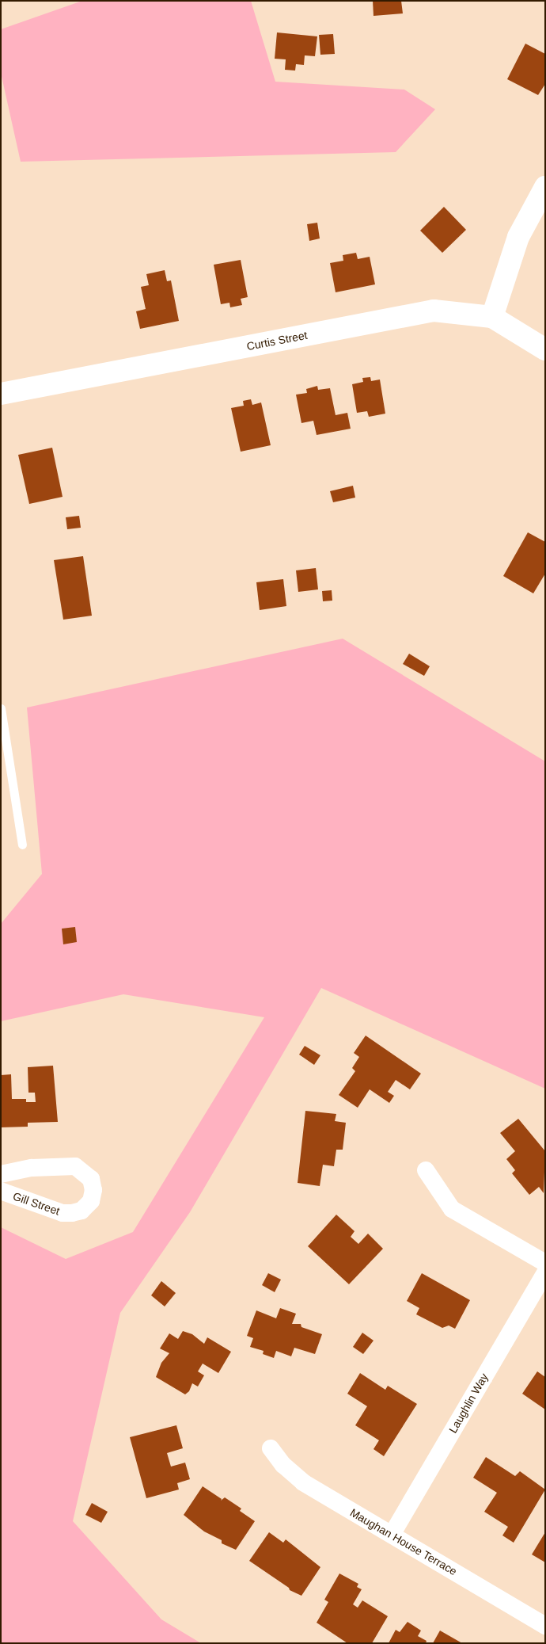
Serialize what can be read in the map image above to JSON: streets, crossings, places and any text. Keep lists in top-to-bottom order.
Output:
{
  "streets": {
    "street": [
      "Curtis Street",
      "Gill Street",
      "Laughlin Way",
      "Maughan House Terrace"
    ]
  },
  "crossings": [
    ["Laughlin Way", "Maughan House Terrace"]
  ]
}
